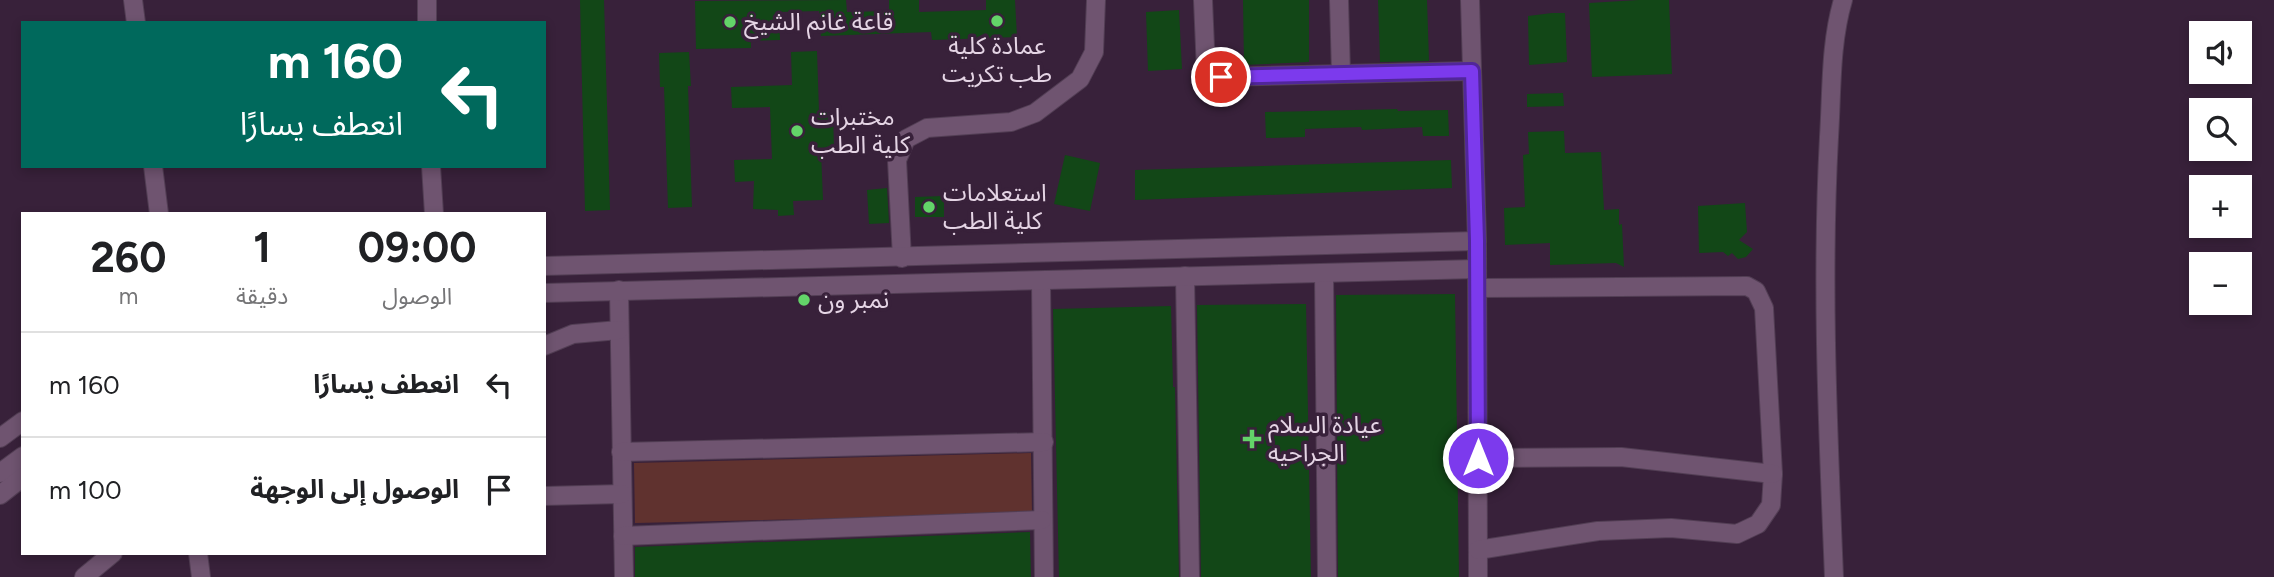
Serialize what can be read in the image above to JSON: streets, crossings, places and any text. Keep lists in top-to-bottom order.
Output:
{
  "places": {
    "other": [
      "عمادة كلية طب تكريت",
      "قاعة غانم الشيخ",
      "مختبرات كلية الطب",
      "استعلامات كلية الطب",
      "نمبر ون"
    ],
    "health": ["عيادة السلام الجراحيه"]
  },
  "page": {
    "map_buttons": ["+", "−"],
    "turn": ["160 m", "انعطف يسارًا"],
    "eta": [
      "09:00",
      "الوصول",
      "1",
      "دقيقة",
      "260",
      "m"
    ],
    "list": [
      {
        "name": "انعطف يسارًا",
        "value": "160 m"
      },
      {
        "name": "الوصول إلى الوجهة",
        "value": "100 m"
      }
    ]
  }
}
